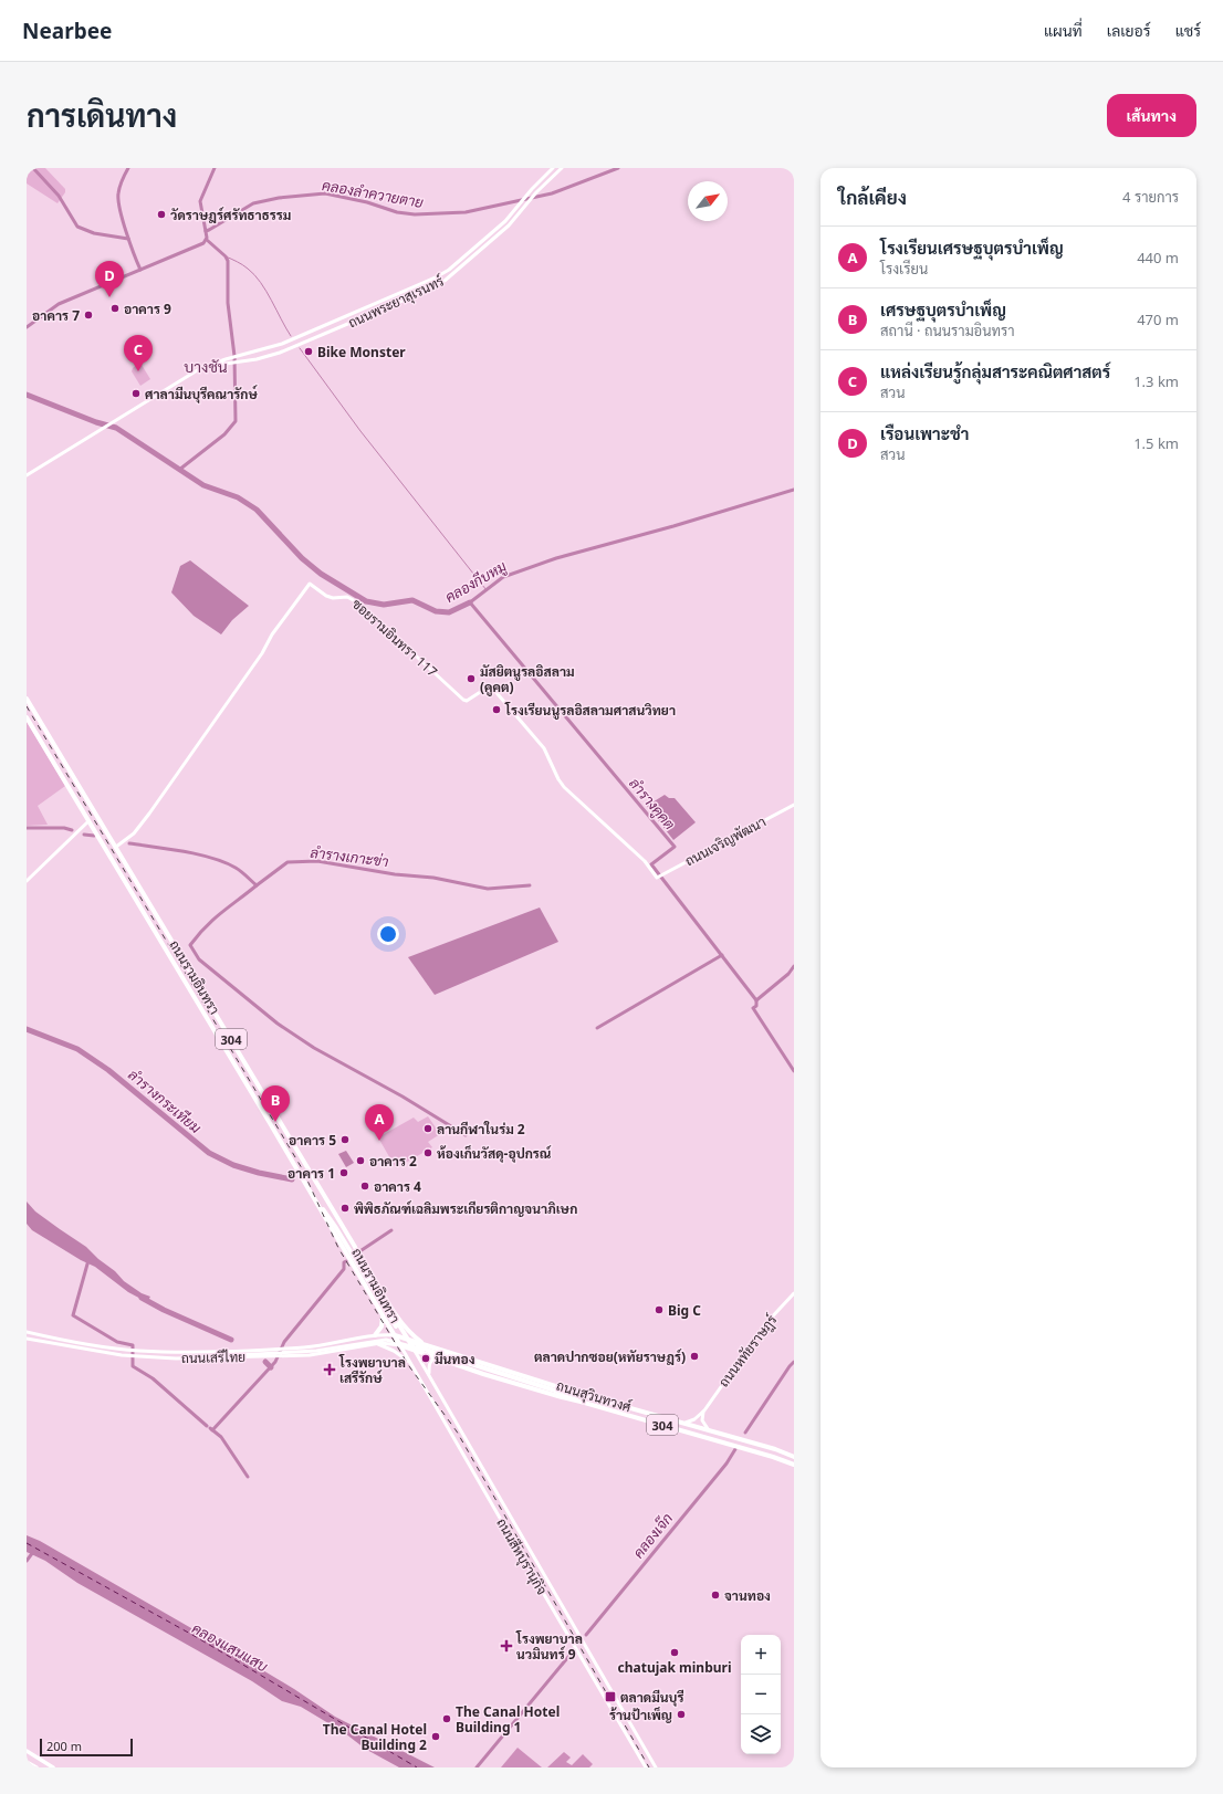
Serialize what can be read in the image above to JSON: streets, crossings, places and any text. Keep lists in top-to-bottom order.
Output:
{
  "streets": {
    "highway": ["ถนนรามอินทรา", "304", "ถนนสุวินทวงศ์"],
    "main road": [
      "ถนนพระยาสุเรนทร์",
      "ซอยรามอินทรา 117",
      "ถนนเจริญพัฒนา",
      "ถนนหทัยราษฎร์",
      "ถนนเสรีไทย",
      "ถนนสีหบุรานุกิจ"
    ]
  },
  "crossings": [
    ["ซอยรามอินทรา 117", "ถนนเจริญพัฒนา"],
    ["ซอยรามอินทรา 117", "ถนนรามอินทรา"],
    ["ถนนรามอินทรา", "ถนนเสรีไทย"],
    ["ถนนรามอินทรา", "ถนนสุวินทวงศ์"],
    ["ถนนรามอินทรา", "ถนนสีหบุรานุกิจ"],
    ["ถนนหทัยราษฎร์", "ถนนสุวินทวงศ์"],
    ["ถนนเสรีไทย", "ถนนสุวินทวงศ์"],
    ["ถนนเสรีไทย", "ถนนสีหบุรานุกิจ"],
    ["ถนนสุวินทวงศ์", "ถนนสีหบุรานุกิจ"]
  ],
  "districts": ["บางชัน"],
  "water": [
    "คลองลำควายตาย",
    "คลองกีบหมู",
    "ลำรางคูคต",
    "ลำรางเกาะข่า",
    "ลำรางกระเทียม",
    "คลองเจ๊ก",
    "คลองแสนแสบ"
  ],
  "places": {
    "other": [
      "วัดราษฎร์ศรัทธาธรรม",
      "อาคาร 9",
      "อาคาร 7",
      "Bike Monster",
      "ศาลามีนบุรีคณารักษ์",
      "มัสยิตนูรลอิสลาม (คูคต)",
      "โรงเรียนนูรลอิสลามศาสนวิทยา",
      "ลานกีฬาในร่ม 2",
      "อาคาร 5",
      "ห้องเก็นวัสดุ-อุปกรณ์",
      "อาคาร 2",
      "อาคาร 1",
      "อาคาร 4",
      "พิพิธภัณฑ์เฉลิมพระเกียรติกาญจนาภิเษก",
      "Big C",
      "ตลาดปากซอย(หทัยราษฎร์)",
      "มีนทอง",
      "จานทอง",
      "chatujak minburi",
      "ร้านป้าเพ็ญ",
      "The Canal Hotel Building 1",
      "The Canal Hotel Building 2"
    ],
    "health": ["โรงพยาบาล เสรีรักษ์", "โรงพยาบาล นวมินทร์ 9"],
    "transit": ["ตลาดมีนบุรี"]
  },
  "scale_bar": "200 m",
  "north": "top right",
  "page": {
    "header": "Nearbee",
    "nav": ["แผนที่", "เลเยอร์", "แชร์"],
    "title": "การเดินทาง",
    "buttons": "เส้นทาง",
    "heading": ["ใกล้เคียง", "4 รายการ"],
    "list": [
      {
        "mark": "A",
        "name": "โรงเรียนเศรษฐบุตรบำเพ็ญ",
        "note": "โรงเรียน",
        "value": "440 m"
      },
      {
        "mark": "B",
        "name": "เศรษฐบุตรบำเพ็ญ",
        "note": "สถานี · ถนนรามอินทรา",
        "value": "470 m"
      },
      {
        "mark": "C",
        "name": "แหล่งเรียนรู้กลุ่มสาระคณิตศาสตร์",
        "note": "สวน",
        "value": "1.3 km"
      },
      {
        "mark": "D",
        "name": "เรือนเพาะชำ",
        "note": "สวน",
        "value": "1.5 km"
      }
    ],
    "pins": [
      "D",
      "C",
      "B",
      "A"
    ],
    "map_buttons": ["+", "−"],
    "scale": "200 m"
  }
}
